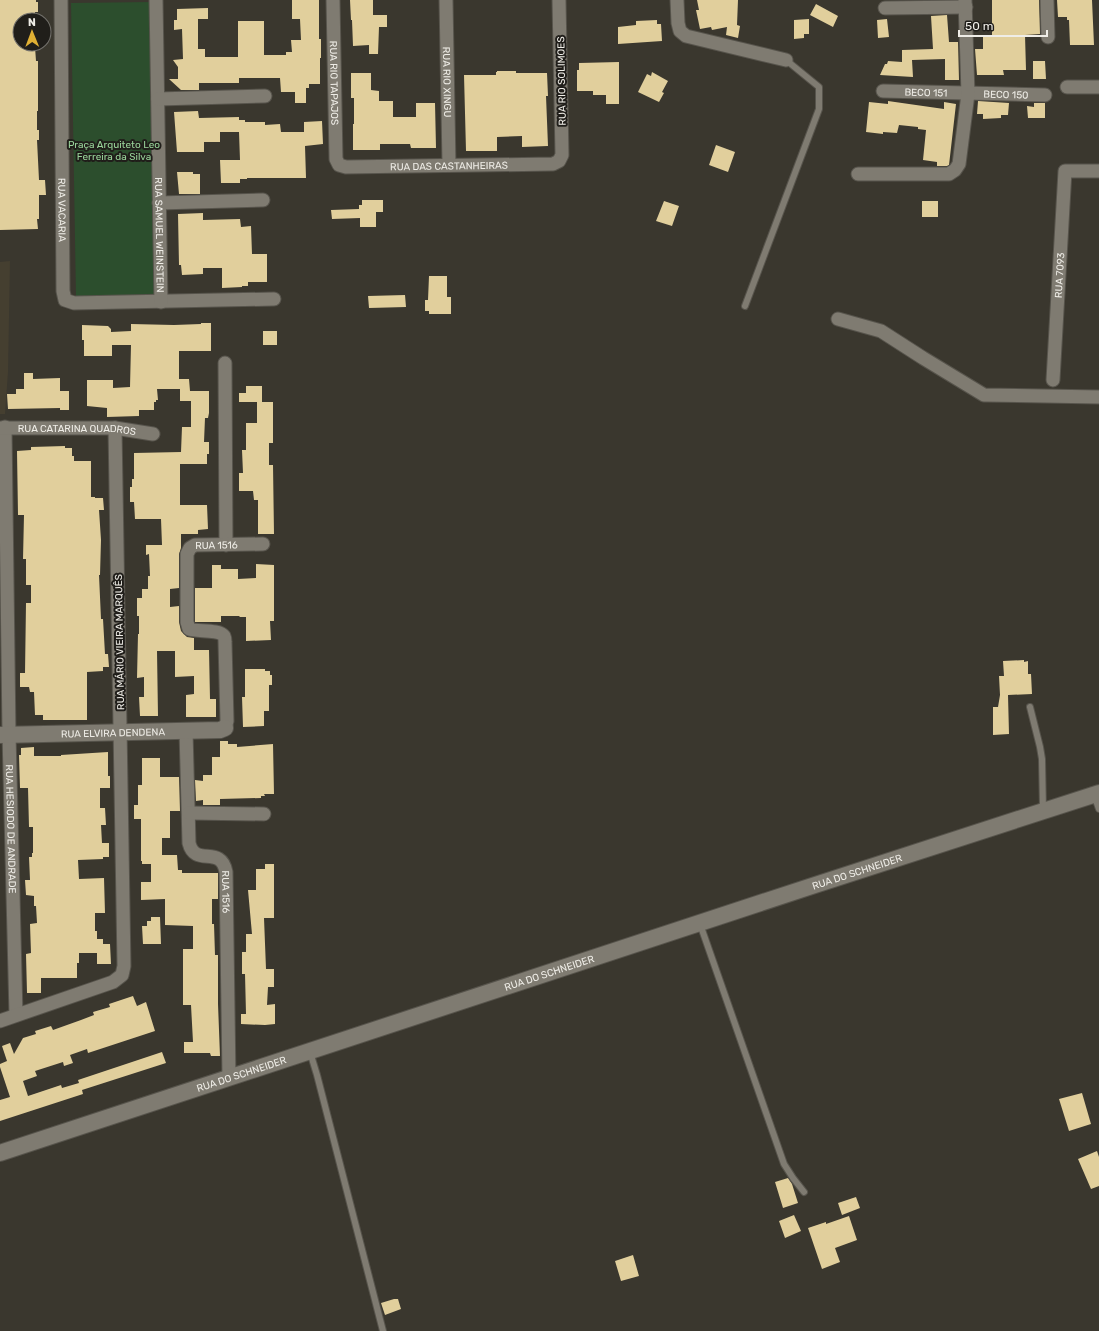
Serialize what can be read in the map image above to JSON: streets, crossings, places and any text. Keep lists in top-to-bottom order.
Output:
{
  "streets": {
    "street": [
      "RUA RIO SOLIMOES",
      "RUA RIO XINGU",
      "RUA RIO TAPAJOS",
      "BECO 151",
      "BECO 150",
      "RUA DAS CASTANHEIRAS",
      "RUA VACARIA",
      "RUA SAMUEL WEINSTEIN",
      "RUA 7093",
      "RUA CATARINA QUADROS",
      "RUA 1516",
      "RUA MÁRIO VIEIRA MARQUÊS",
      "RUA ELVIRA DENDENA",
      "RUA HESIODO DE ANDRADE",
      "RUA DO SCHNEIDER"
    ]
  },
  "crossings": [
    ["RUA RIO SOLIMOES", "RUA DAS CASTANHEIRAS"],
    ["RUA RIO XINGU", "RUA DAS CASTANHEIRAS"],
    ["RUA RIO TAPAJOS", "RUA DAS CASTANHEIRAS"],
    ["BECO 151", "BECO 150"],
    ["RUA VACARIA", "RUA SAMUEL WEINSTEIN"],
    ["RUA CATARINA QUADROS", "RUA MÁRIO VIEIRA MARQUÊS"],
    ["RUA CATARINA QUADROS", "RUA HESIODO DE ANDRADE"],
    ["RUA 1516", "RUA ELVIRA DENDENA"],
    ["RUA 1516", "RUA DO SCHNEIDER"],
    ["RUA MÁRIO VIEIRA MARQUÊS", "RUA ELVIRA DENDENA"],
    ["RUA MÁRIO VIEIRA MARQUÊS", "RUA HESIODO DE ANDRADE"],
    ["RUA ELVIRA DENDENA", "RUA HESIODO DE ANDRADE"]
  ],
  "parks": ["Praça Arquiteto Leo Ferreira da Silva"],
  "scale_bar": "50 m",
  "north": "top"
}
